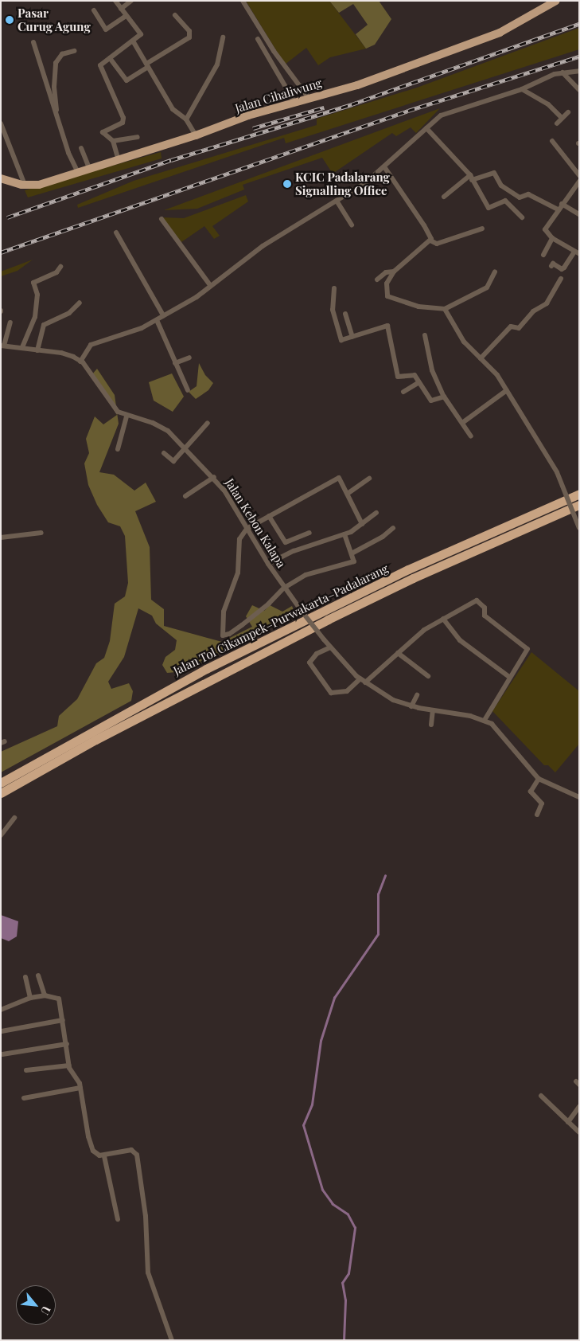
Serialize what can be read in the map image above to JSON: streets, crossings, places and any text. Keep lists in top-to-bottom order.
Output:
{
  "streets": {
    "highway": ["Jalan Cihaliwung", "Jalan Tol Cikampek–Purwakarta–Padalarang"],
    "street": ["Jalan Kebon Kalapa"]
  },
  "places": ["Pasar Curug Agung", "KCIC Padalarang Signalling Office"],
  "north": "bottom right"
}
